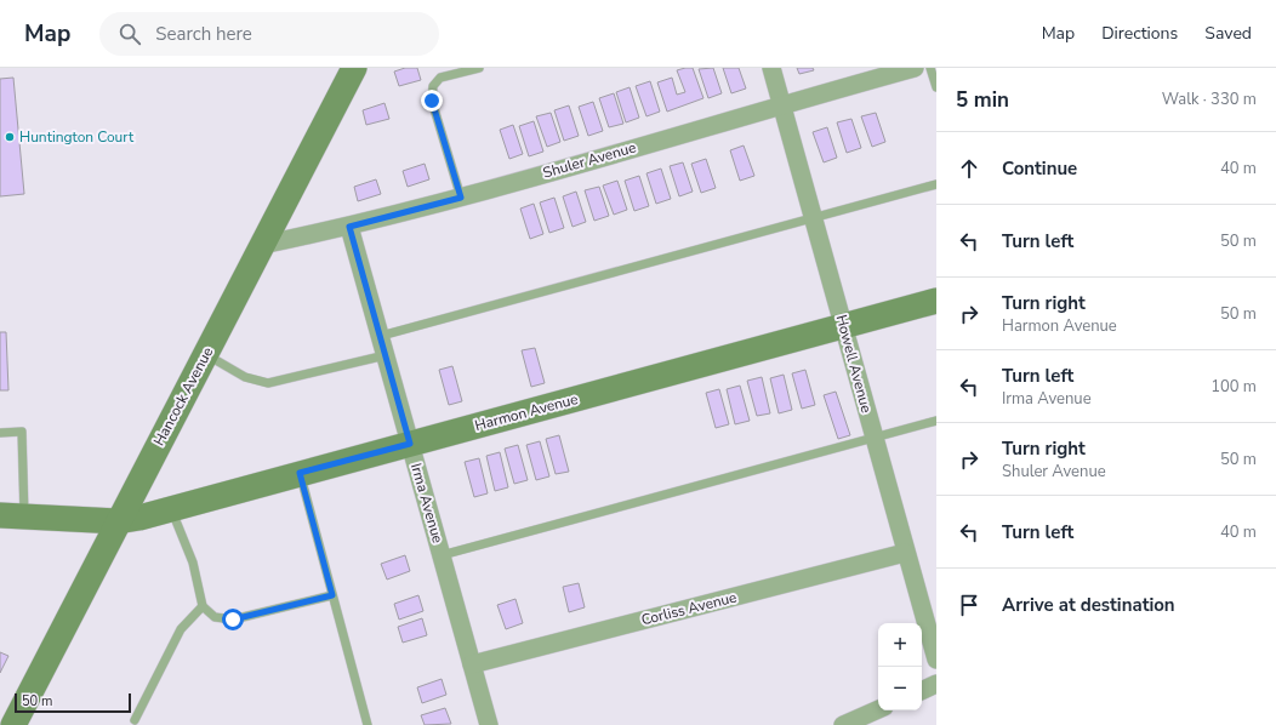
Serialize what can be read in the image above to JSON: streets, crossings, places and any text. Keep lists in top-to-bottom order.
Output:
{
  "streets": {
    "street": [
      "Shuler Avenue",
      "Howell Avenue",
      "Hancock Avenue",
      "Harmon Avenue",
      "Irma Avenue",
      "Corliss Avenue"
    ]
  },
  "crossings": [
    ["Shuler Avenue", "Howell Avenue"],
    ["Shuler Avenue", "Hancock Avenue"],
    ["Shuler Avenue", "Irma Avenue"],
    ["Howell Avenue", "Harmon Avenue"],
    ["Howell Avenue", "Corliss Avenue"],
    ["Hancock Avenue", "Harmon Avenue"],
    ["Harmon Avenue", "Irma Avenue"],
    ["Irma Avenue", "Corliss Avenue"]
  ],
  "places": ["Huntington Court"],
  "scale_bar": "50 m",
  "page": {
    "header": "Map",
    "search": "Search here",
    "nav": ["Map", "Directions", "Saved"],
    "heading": ["5 min", "Walk · 330 m"],
    "list": [
      ["Continue", "40 m"],
      ["Turn left", "50 m"],
      ["Turn right", "Harmon Avenue", "50 m"],
      ["Turn left", "Irma Avenue", "100 m"],
      ["Turn right", "Shuler Avenue", "50 m"],
      ["Turn left", "40 m"],
      "Arrive at destination"
    ],
    "map_buttons": ["+", "−"],
    "scale": "50 m"
  }
}
